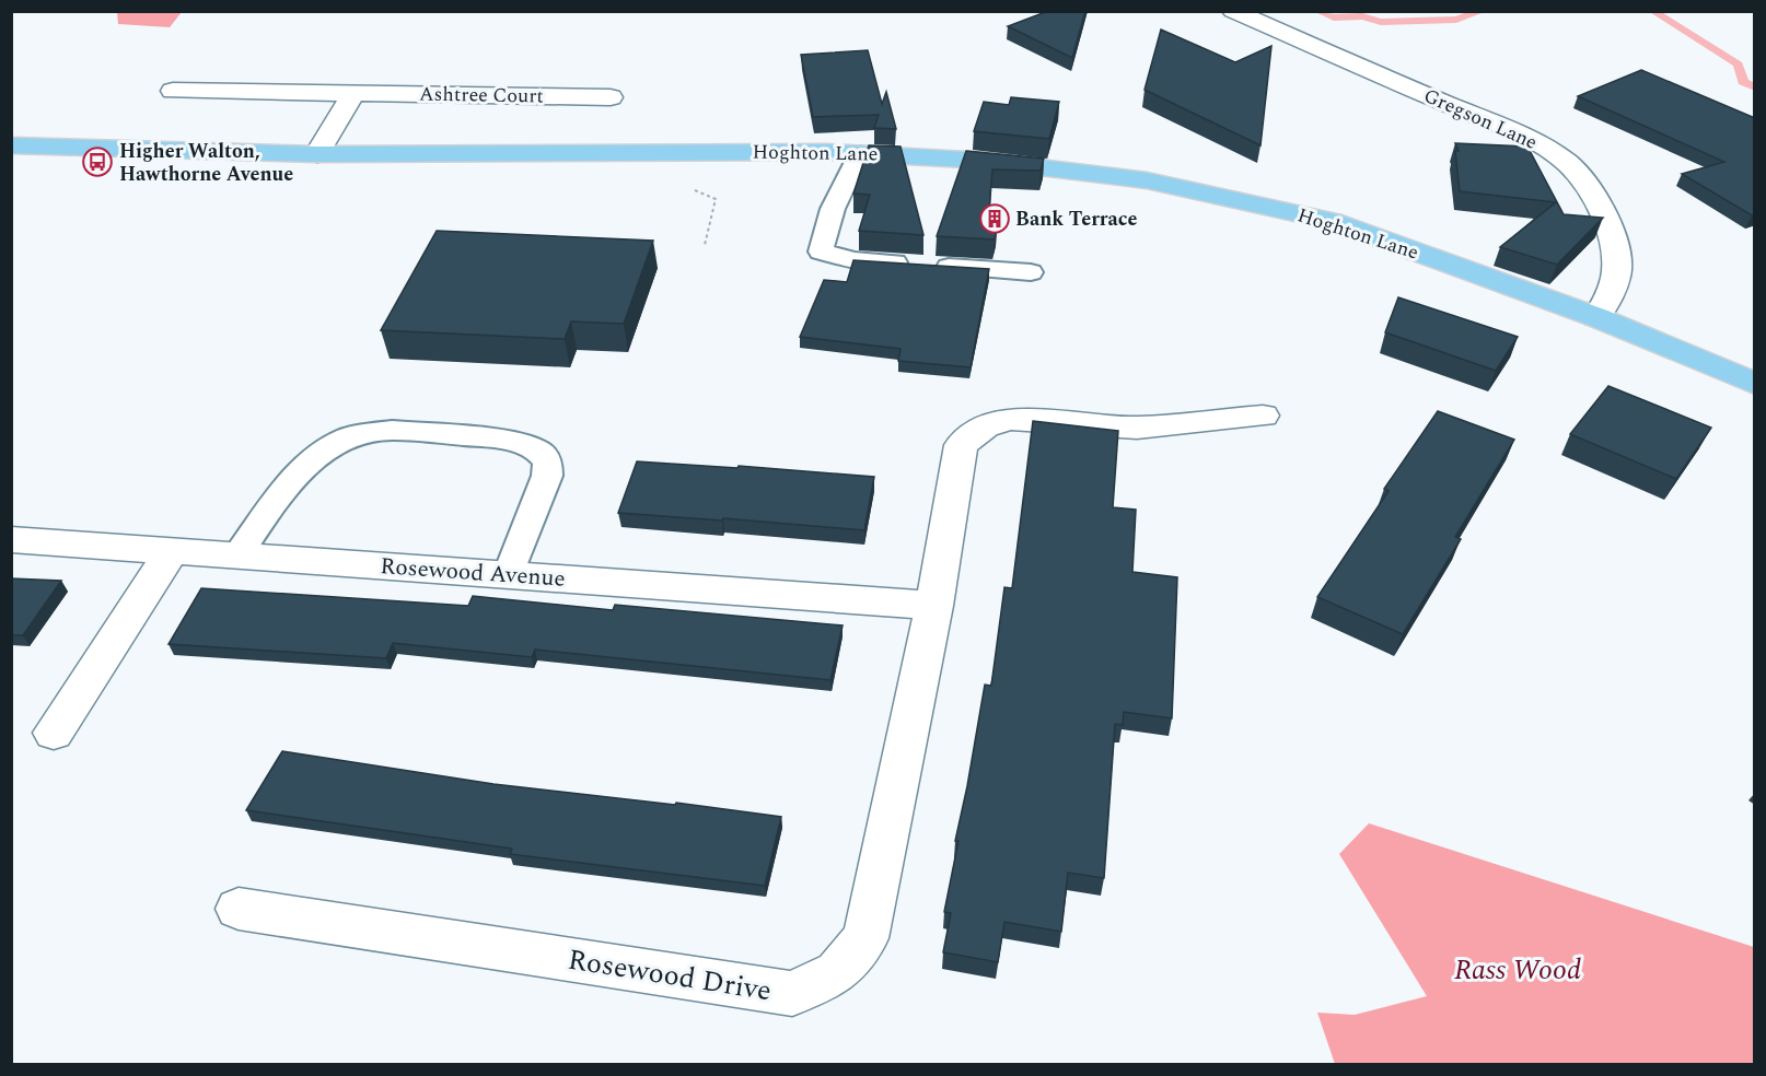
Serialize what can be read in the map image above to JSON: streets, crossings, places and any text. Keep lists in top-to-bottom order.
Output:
{
  "streets": {
    "main road": ["Hoghton Lane"],
    "street": [
      "Ashtree Court",
      "Gregson Lane",
      "Rosewood Avenue",
      "Rosewood Drive"
    ]
  },
  "crossings": [
    ["Gregson Lane", "Hoghton Lane"],
    ["Rosewood Avenue", "Rosewood Drive"]
  ],
  "parks": ["Rass Wood"],
  "places": {
    "bus stop": ["Higher Walton, Hawthorne Avenue"],
    "building": ["Bank Terrace"]
  }
}
